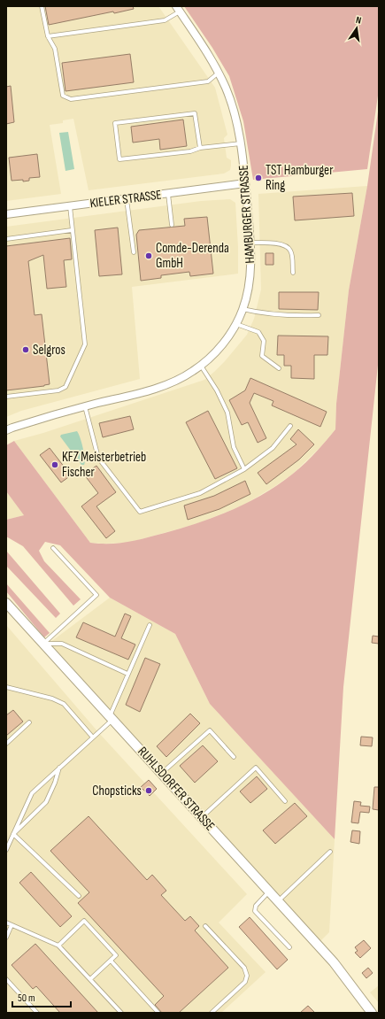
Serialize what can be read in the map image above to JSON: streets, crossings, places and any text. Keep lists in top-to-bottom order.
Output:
{
  "streets": {
    "street": ["KIELER STRASSE", "HAMBURGER STRASSE", "RUHLSDORFER STRASSE"]
  },
  "crossings": [
    ["KIELER STRASSE", "HAMBURGER STRASSE"]
  ],
  "places": [
    "TST Hamburger Ring",
    "Comde-Derenda GmbH",
    "Selgros",
    "KFZ Meisterbetrieb Fischer",
    "Chopsticks"
  ],
  "scale_bar": "50 m",
  "north": "top"
}
